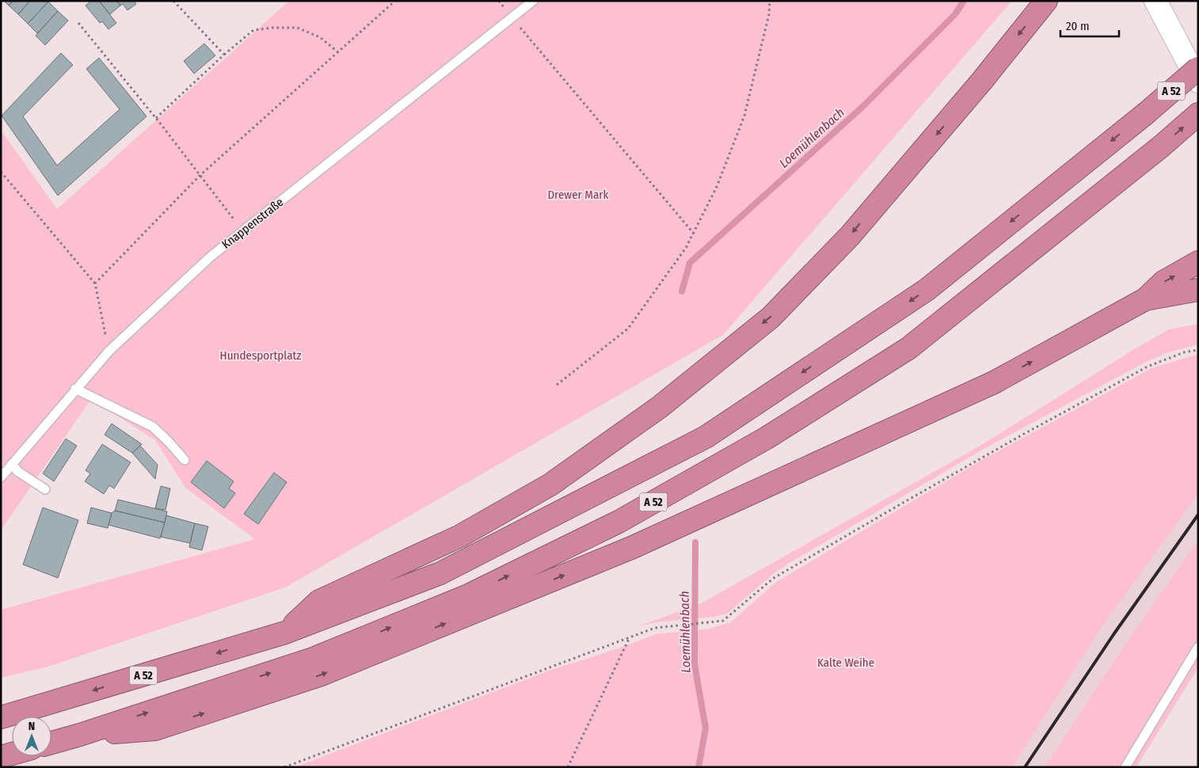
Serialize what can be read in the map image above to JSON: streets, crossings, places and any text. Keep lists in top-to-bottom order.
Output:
{
  "streets": {
    "highway": ["A 52"],
    "lane": ["Knappenstraße"]
  },
  "water": ["Loemühlenbach"],
  "parks": ["Drewer Mark", "Hundesportplatz", "Kalte Weihe"],
  "scale_bar": "20 m",
  "north": "top"
}
